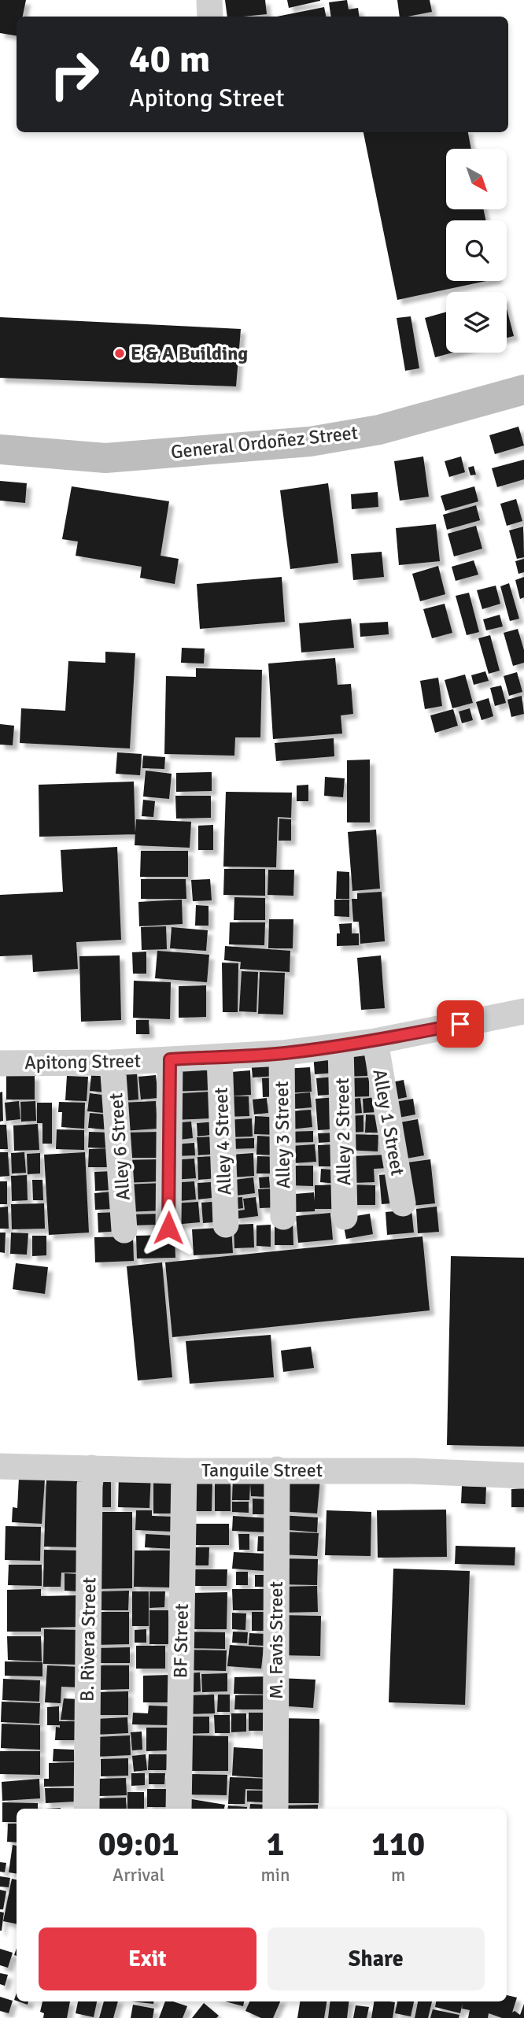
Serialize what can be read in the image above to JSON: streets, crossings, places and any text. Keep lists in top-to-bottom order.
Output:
{
  "streets": {
    "main road": ["General Ordoñez Street"],
    "street": [
      "Apitong Street",
      "Alley 1 Street",
      "Alley 2 Street",
      "Alley 3 Street",
      "Alley 4 Street",
      "Alley 6 Street",
      "Tanguile Street",
      "B. Rivera Street",
      "M. Favis Street",
      "BF Street"
    ]
  },
  "crossings": [
    ["Apitong Street", "Alley 1 Street"],
    ["Apitong Street", "Alley 2 Street"],
    ["Apitong Street", "Alley 3 Street"],
    ["Apitong Street", "Alley 4 Street"],
    ["Apitong Street", "Alley 6 Street"],
    ["Tanguile Street", "B. Rivera Street"],
    ["Tanguile Street", "M. Favis Street"],
    ["Tanguile Street", "BF Street"]
  ],
  "places": ["E & A Building"],
  "north": "bottom right",
  "page": {
    "turn": ["40 m", "Apitong Street"],
    "eta": [
      "09:01",
      "Arrival",
      "1",
      "min",
      "110",
      "m"
    ],
    "buttons": ["Exit", "Share"]
  }
}
